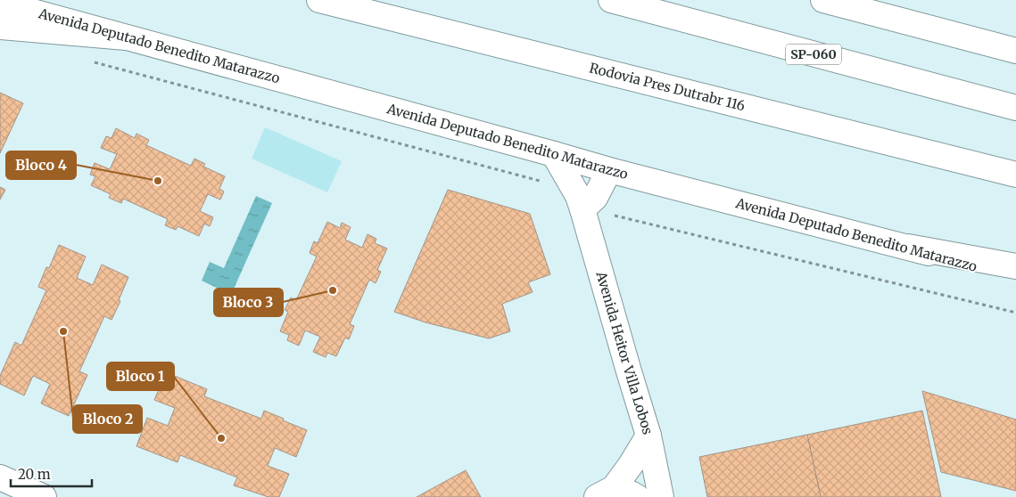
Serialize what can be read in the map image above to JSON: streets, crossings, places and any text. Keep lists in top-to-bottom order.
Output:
{
  "streets": {
    "main road": [
      "Avenida Deputado Benedito Matarazzo",
      "SP-060",
      "Rodovia Pres Dutrabr 116",
      "Avenida Heitor Villa Lobos"
    ]
  },
  "crossings": [
    ["Avenida Deputado Benedito Matarazzo", "Avenida Heitor Villa Lobos"]
  ],
  "places": [
    "Bloco 4",
    "Bloco 3",
    "Bloco 2",
    "Bloco 1"
  ],
  "scale_bar": "20 m"
}
